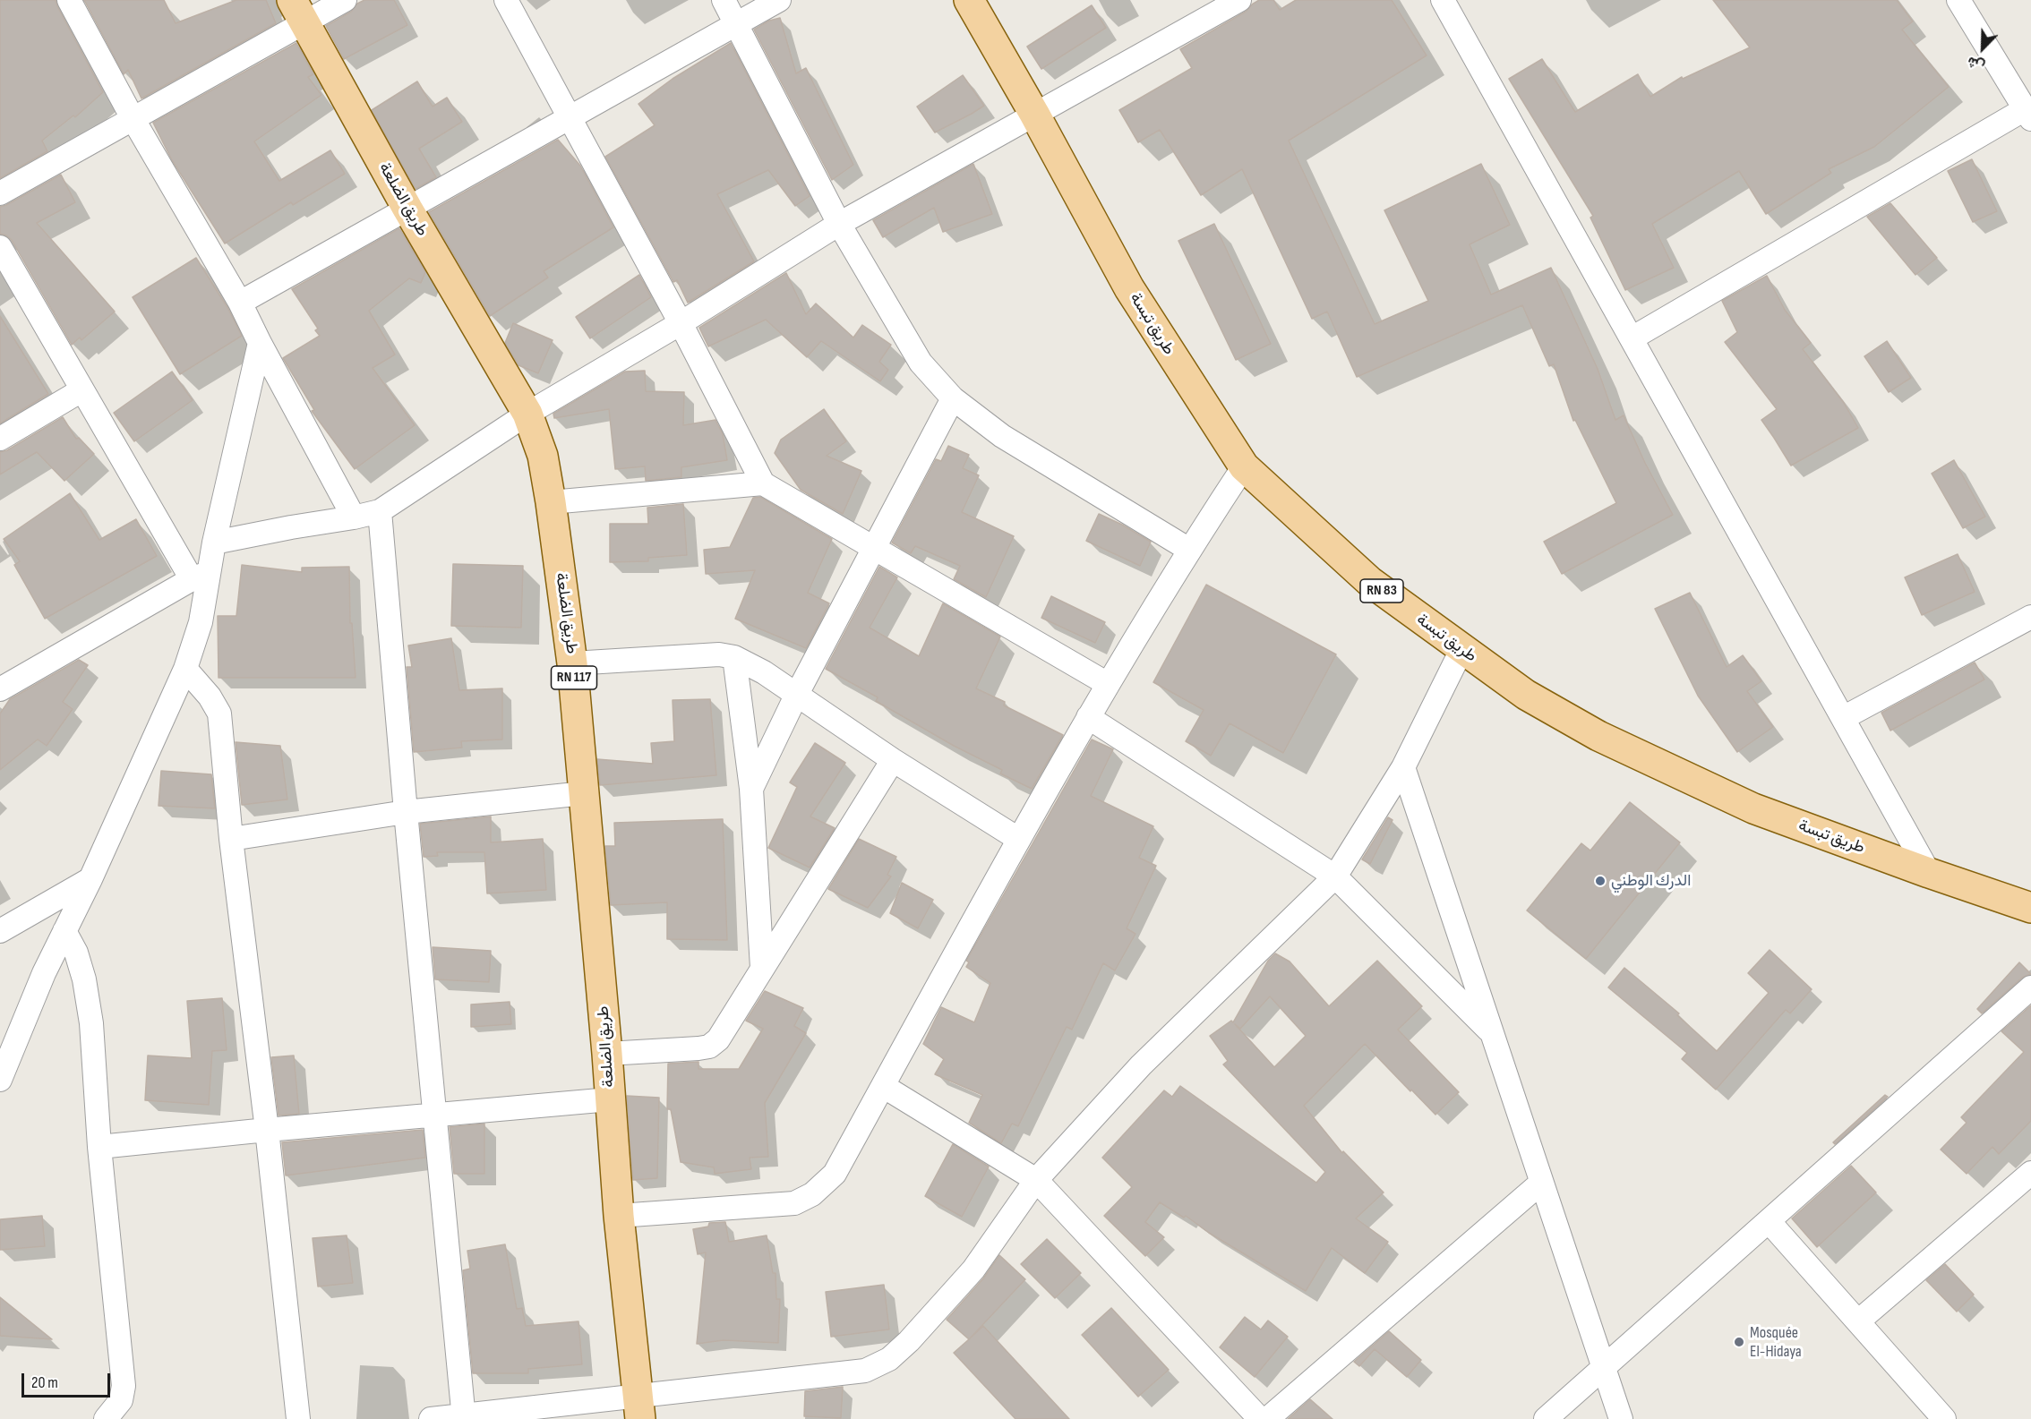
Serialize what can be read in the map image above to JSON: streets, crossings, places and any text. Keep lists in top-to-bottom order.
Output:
{
  "streets": {
    "main road": [
      "طريق الضلعة",
      "طريق تبسة",
      "RN 83",
      "RN 117"
    ]
  },
  "places": ["الدرك الوطني", "Mosquée El-Hidaya"],
  "scale_bar": "20 m",
  "north": "bottom left"
}
